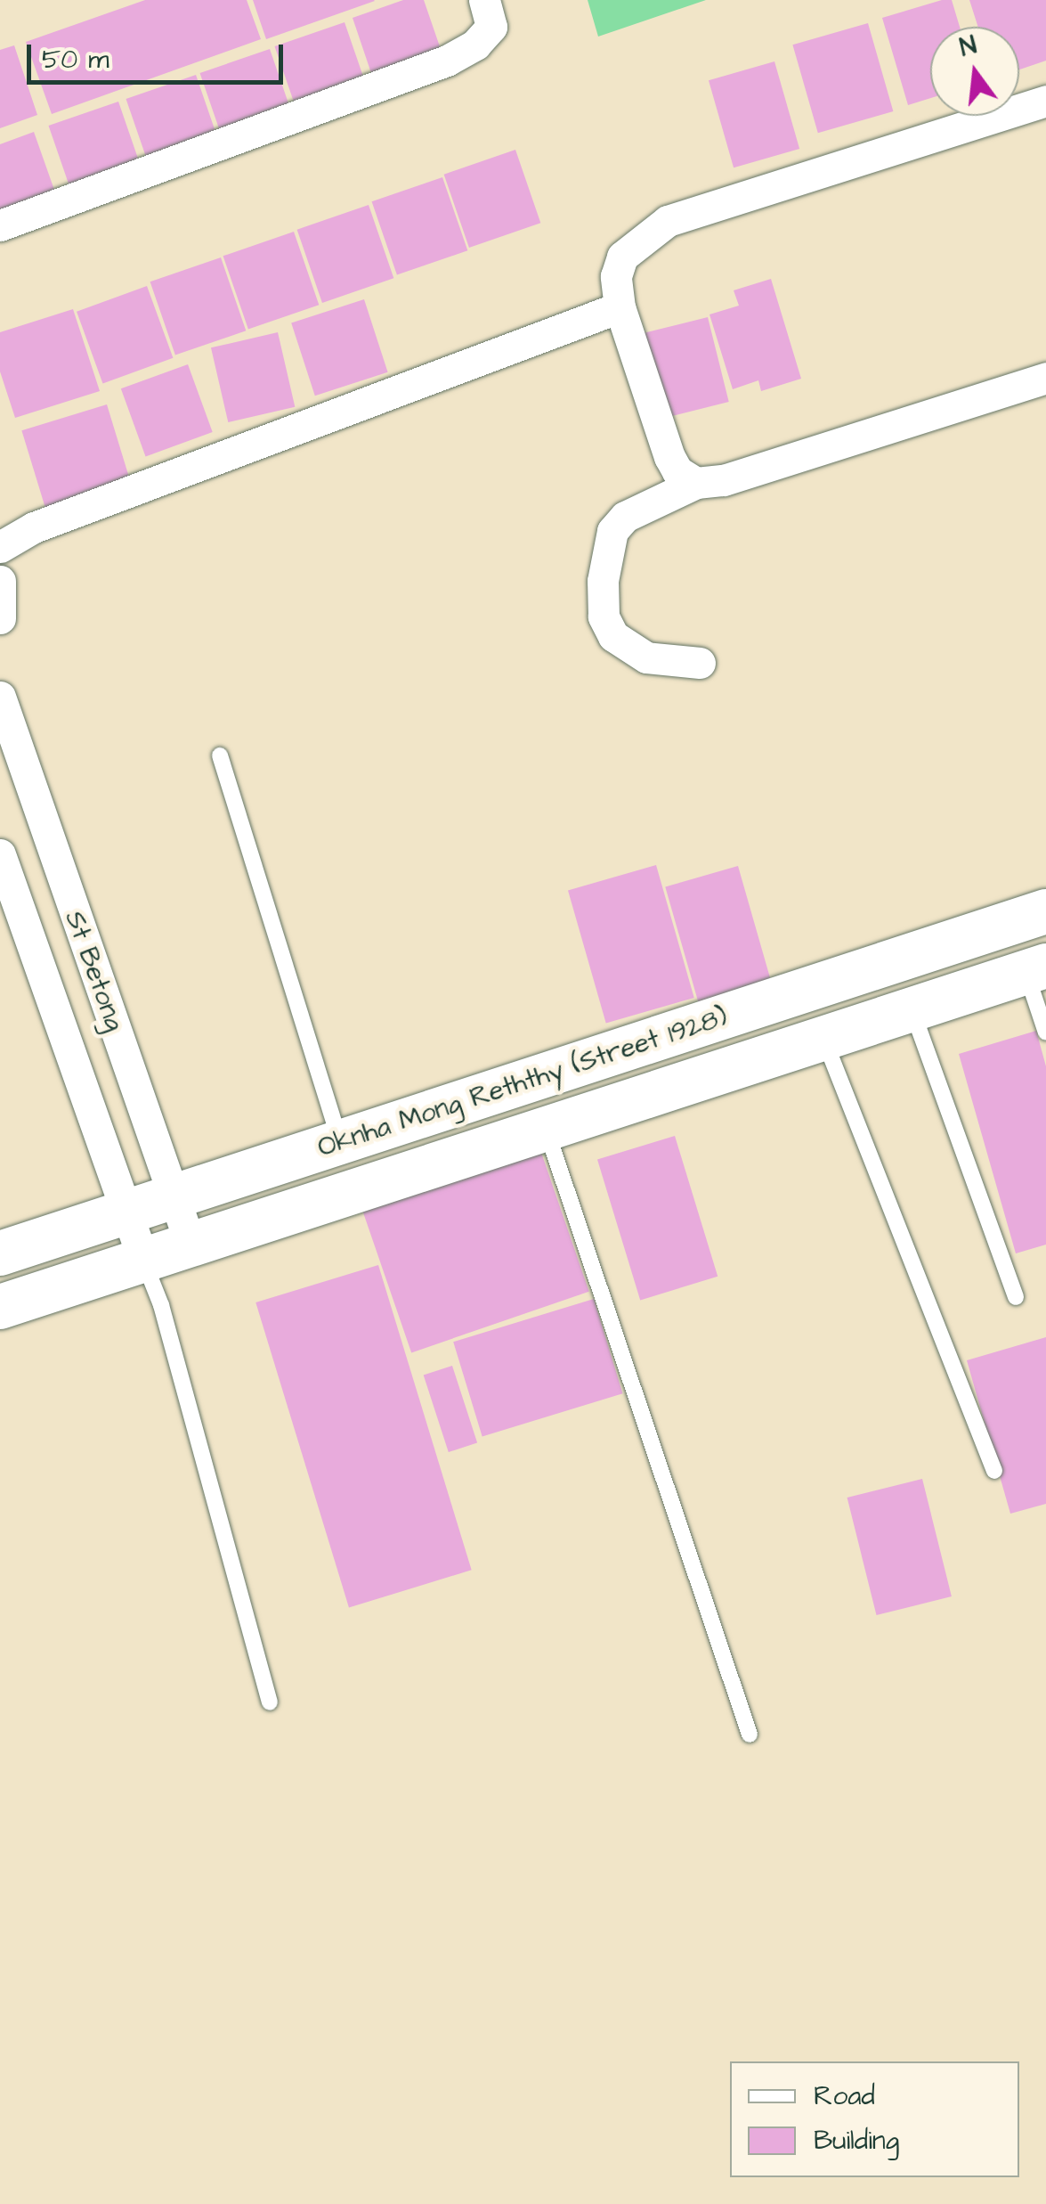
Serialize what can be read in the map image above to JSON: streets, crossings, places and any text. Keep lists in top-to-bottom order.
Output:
{
  "streets": {
    "main road": ["Oknha Mong Reththy (Street 1928)"],
    "street": ["St Betong"]
  },
  "crossings": [
    ["St Betong", "Oknha Mong Reththy (Street 1928)"]
  ],
  "legend": ["Road", "Building"],
  "scale_bar": "50 m",
  "north": "top"
}
